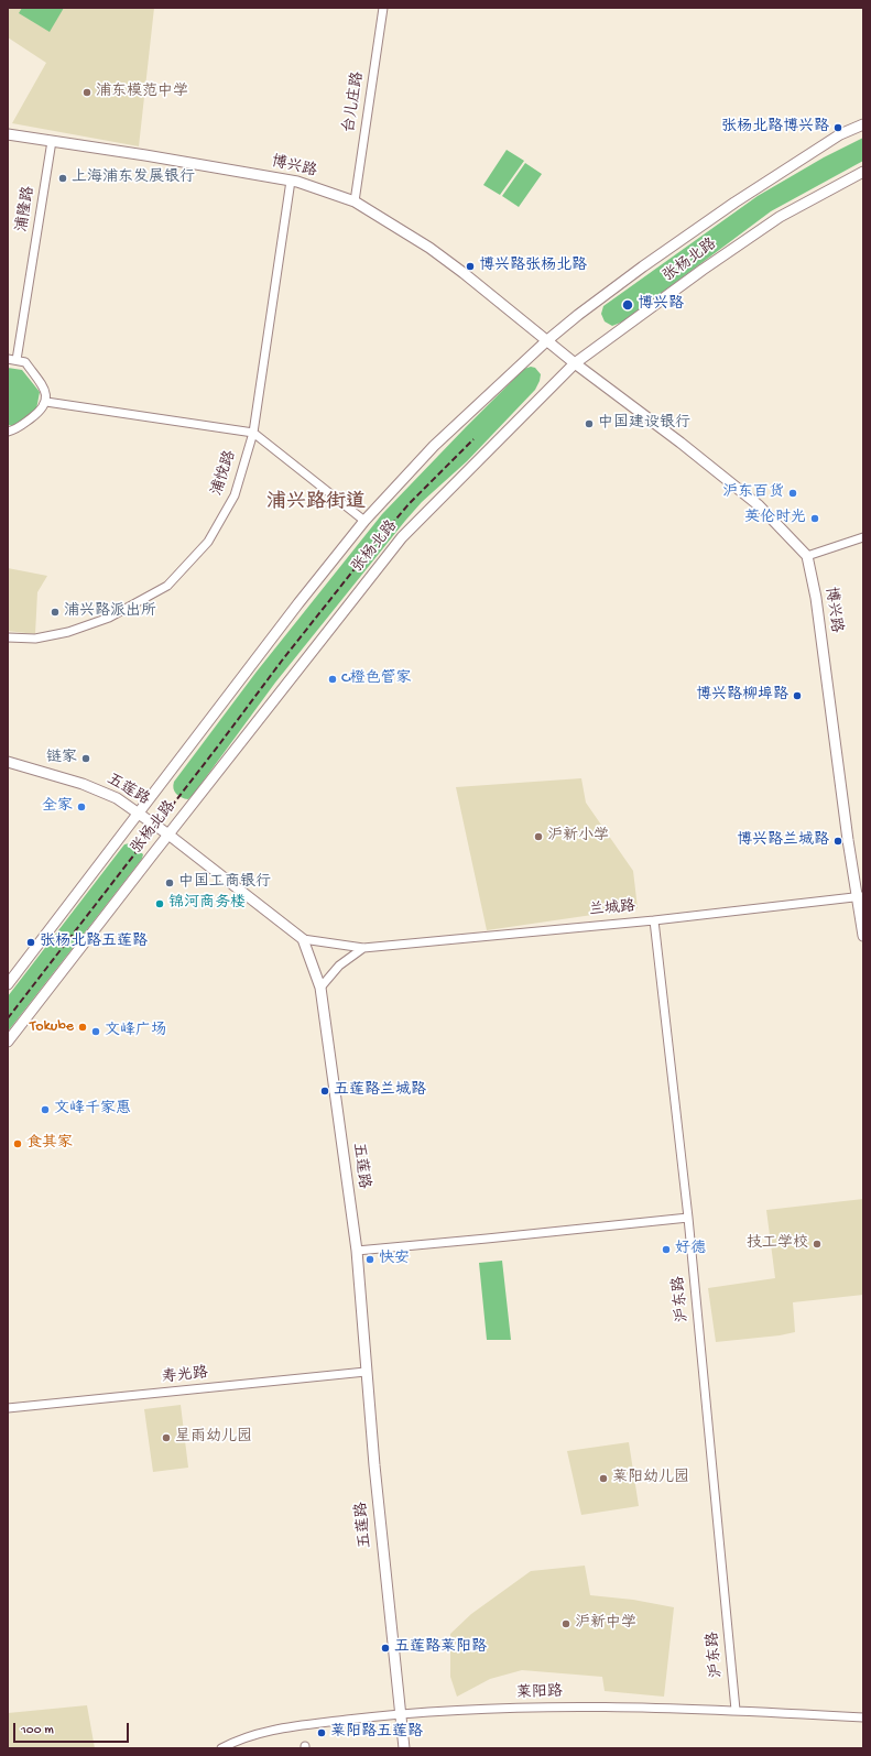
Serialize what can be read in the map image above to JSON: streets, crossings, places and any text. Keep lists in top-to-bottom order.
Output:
{
  "streets": {
    "street": [
      "台儿庄路",
      "博兴路",
      "浦隆路",
      "张杨北路",
      "浦悦路",
      "五莲路",
      "兰城路",
      "沪东路",
      "寿光路",
      "莱阳路"
    ]
  },
  "crossings": [
    ["台儿庄路", "博兴路"],
    ["博兴路", "浦隆路"],
    ["博兴路", "张杨北路"],
    ["博兴路", "浦悦路"],
    ["博兴路", "兰城路"],
    ["张杨北路", "五莲路"],
    ["五莲路", "兰城路"],
    ["五莲路", "寿光路"],
    ["五莲路", "莱阳路"],
    ["兰城路", "沪东路"],
    ["沪东路", "莱阳路"]
  ],
  "districts": ["浦兴路街道"],
  "places": [
    "浦东模范中学",
    "张杨北路博兴路",
    "上海浦东发展银行",
    "博兴路张杨北路",
    "博兴路",
    "中国建设银行",
    "沪东百货",
    "英伦时光",
    "浦兴路派出所",
    "C橙色管家",
    "博兴路柳埠路",
    "链家",
    "全家",
    "沪新小学",
    "博兴路兰城路",
    "中国工商银行",
    "锦河商务楼",
    "张杨北路五莲路",
    "Tokube",
    "文峰广场",
    "五莲路兰城路",
    "文峰千家惠",
    "食其家",
    "技工学校",
    "好德",
    "快安",
    "星雨幼儿园",
    "莱阳幼儿园",
    "沪新中学",
    "五莲路莱阳路",
    "莱阳路五莲路"
  ],
  "scale_bar": "100 m"
}
